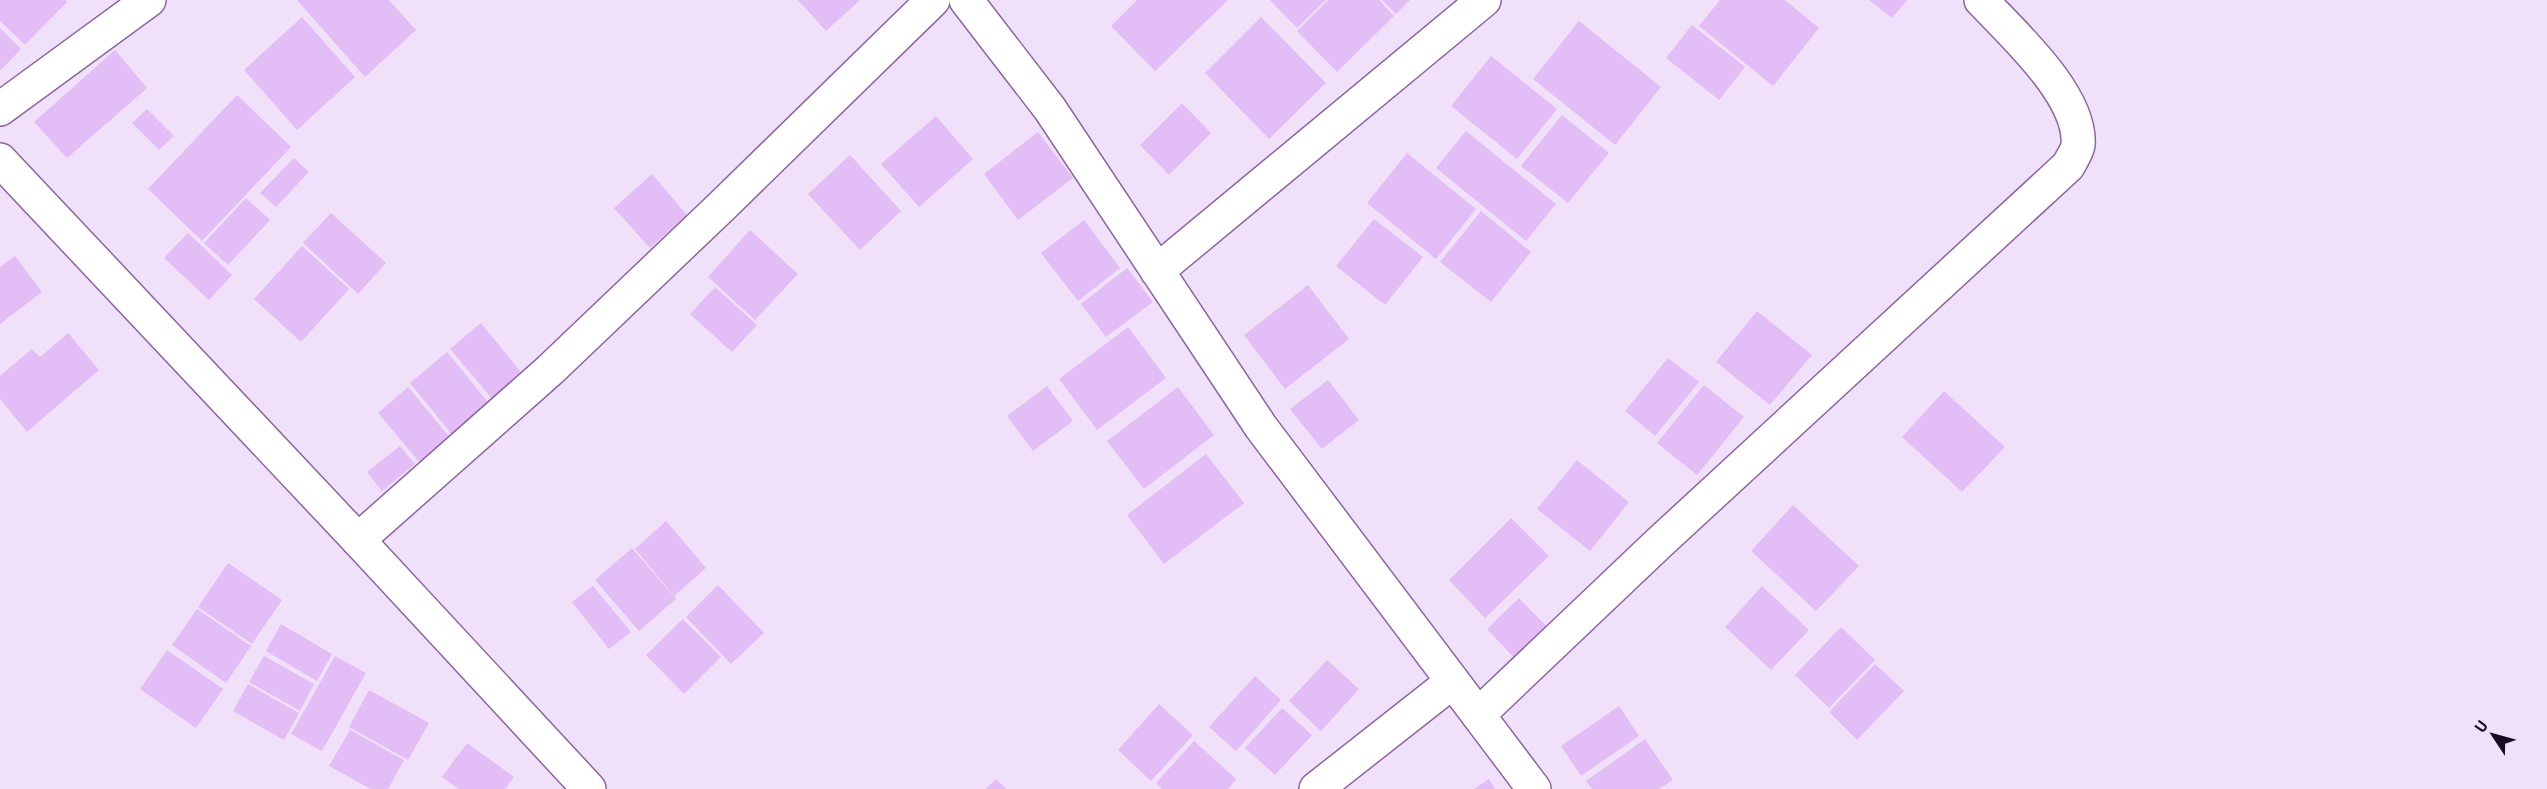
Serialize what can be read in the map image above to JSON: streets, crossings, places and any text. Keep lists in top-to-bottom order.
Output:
{
  "north": "top left"
}
